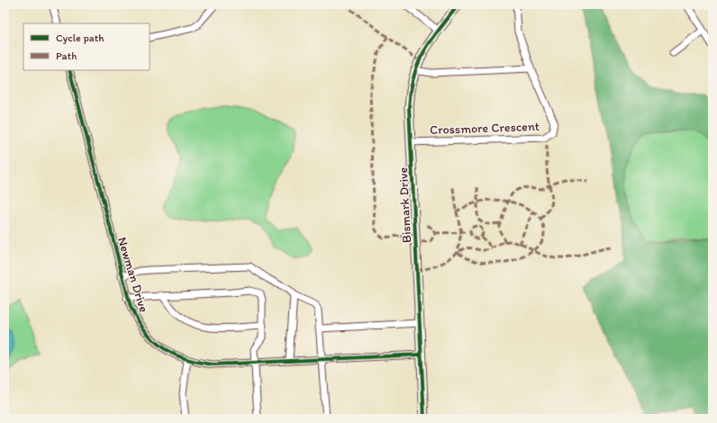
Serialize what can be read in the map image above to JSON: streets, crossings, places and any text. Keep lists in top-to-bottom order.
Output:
{
  "streets": {
    "street": ["Crossmore Crescent", "Bismark Drive", "Newman Drive"]
  },
  "crossings": [
    ["Crossmore Crescent", "Bismark Drive"],
    ["Bismark Drive", "Newman Drive"]
  ],
  "legend": ["Cycle path", "Path"]
}
